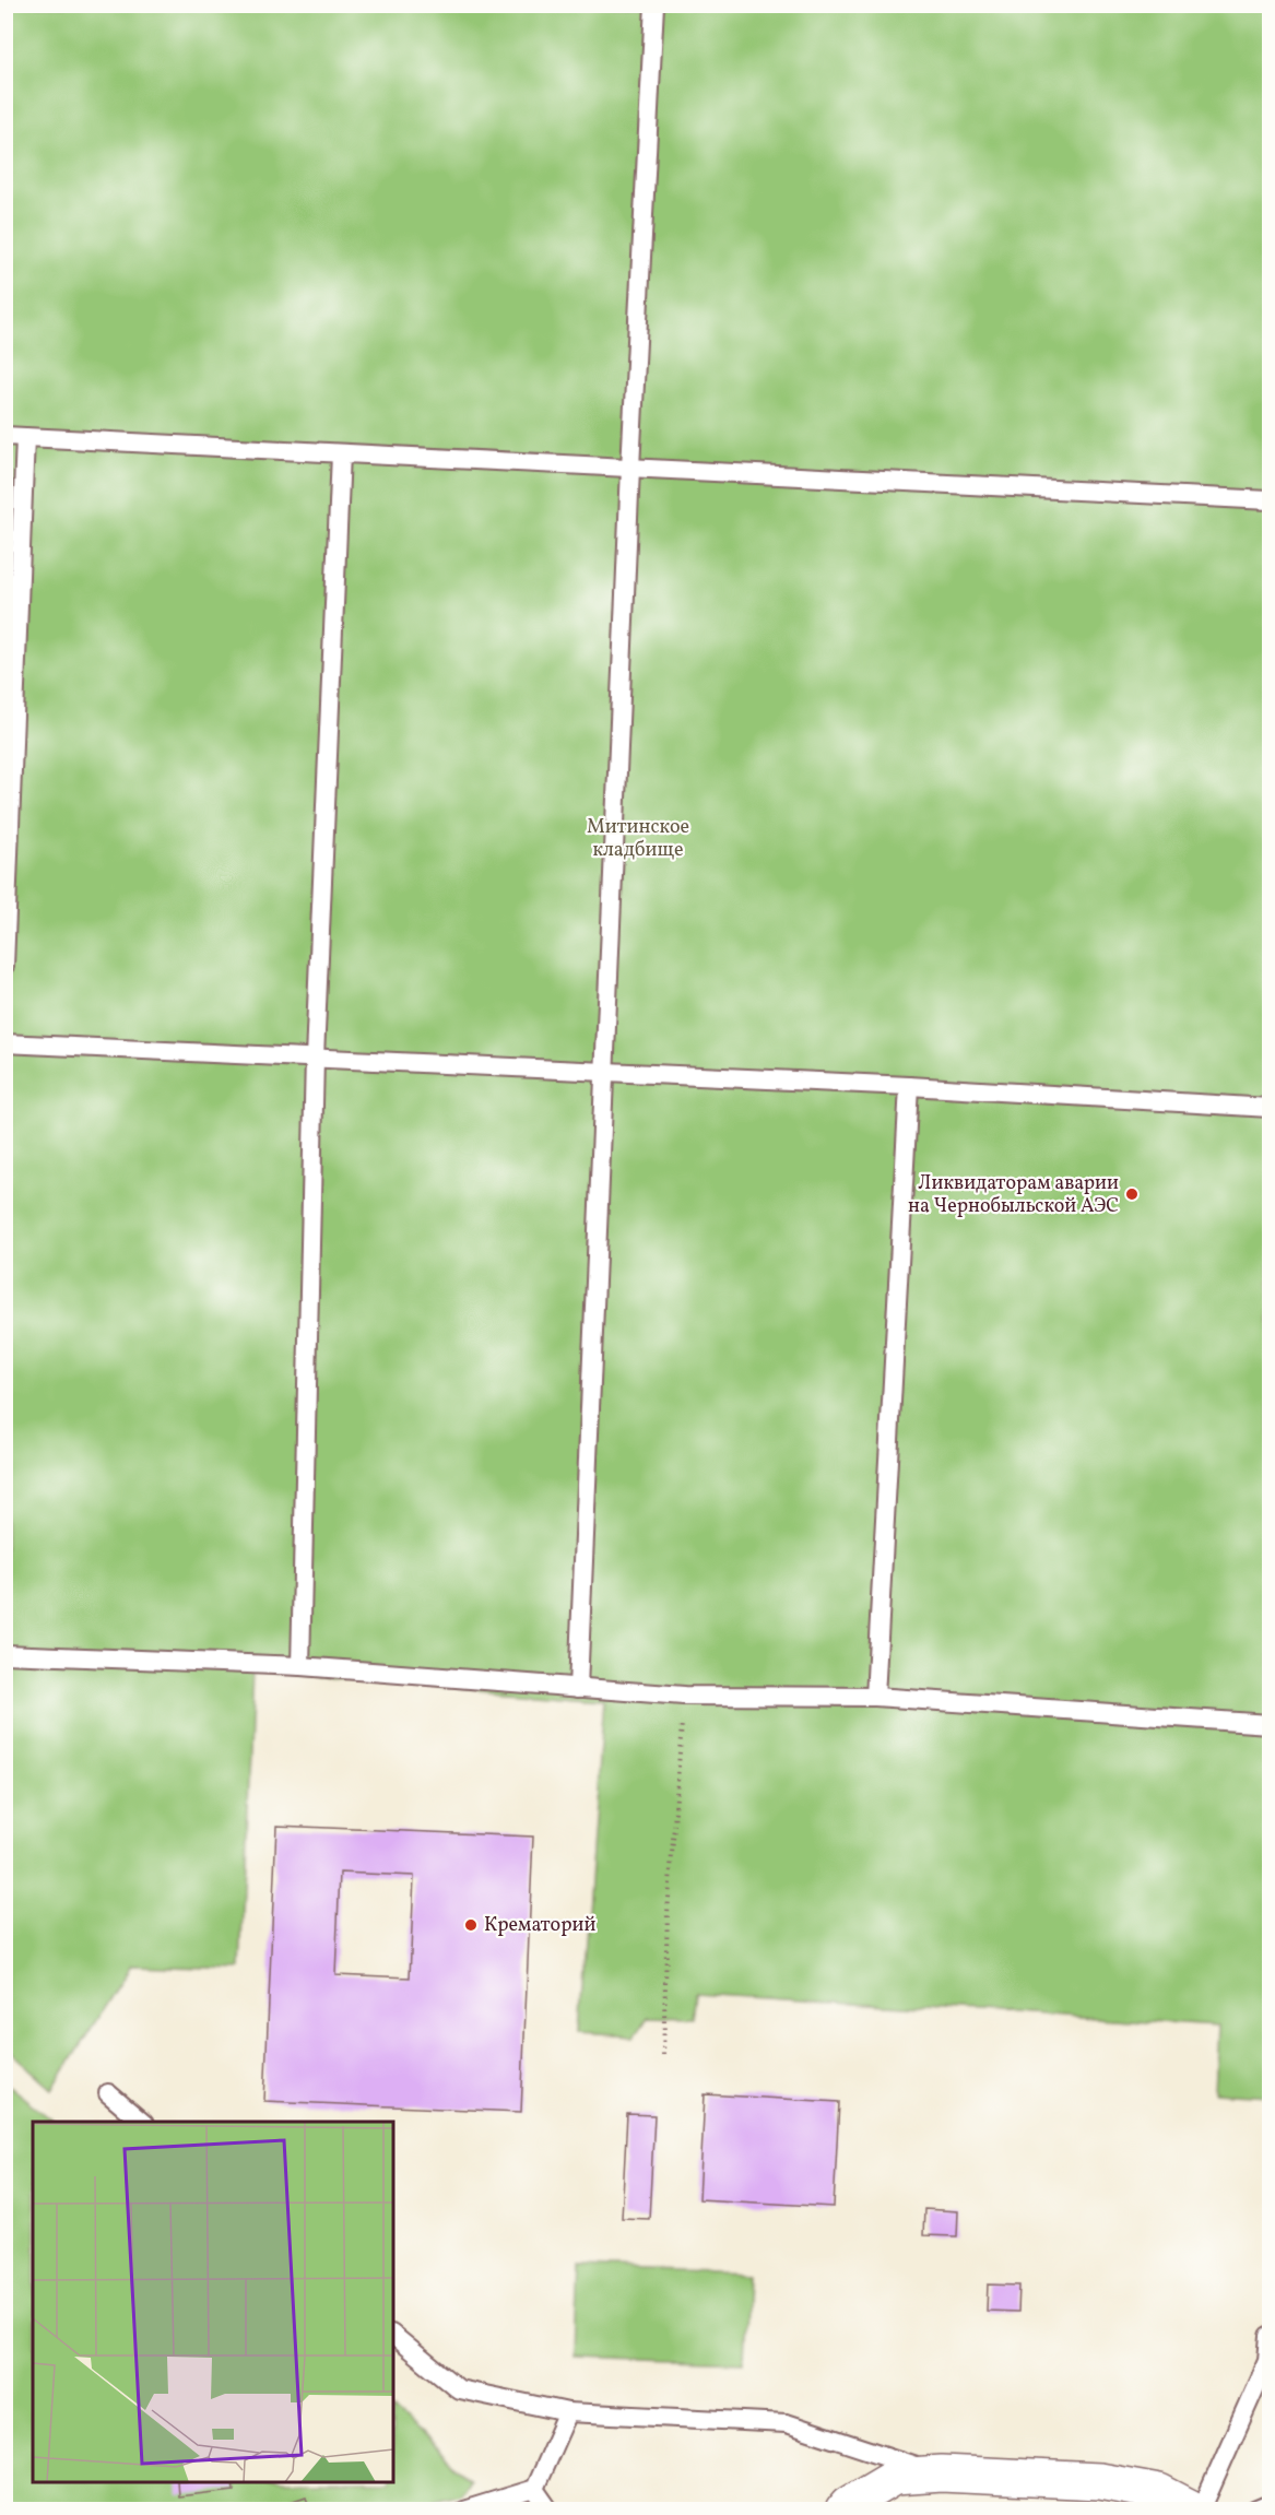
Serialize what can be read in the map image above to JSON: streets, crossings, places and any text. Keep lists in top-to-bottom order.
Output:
{
  "parks": ["Митинское кладбище"],
  "places": ["Ликвидаторам аварии на Чернобыльской АЭС", "Крематорий"]
}
